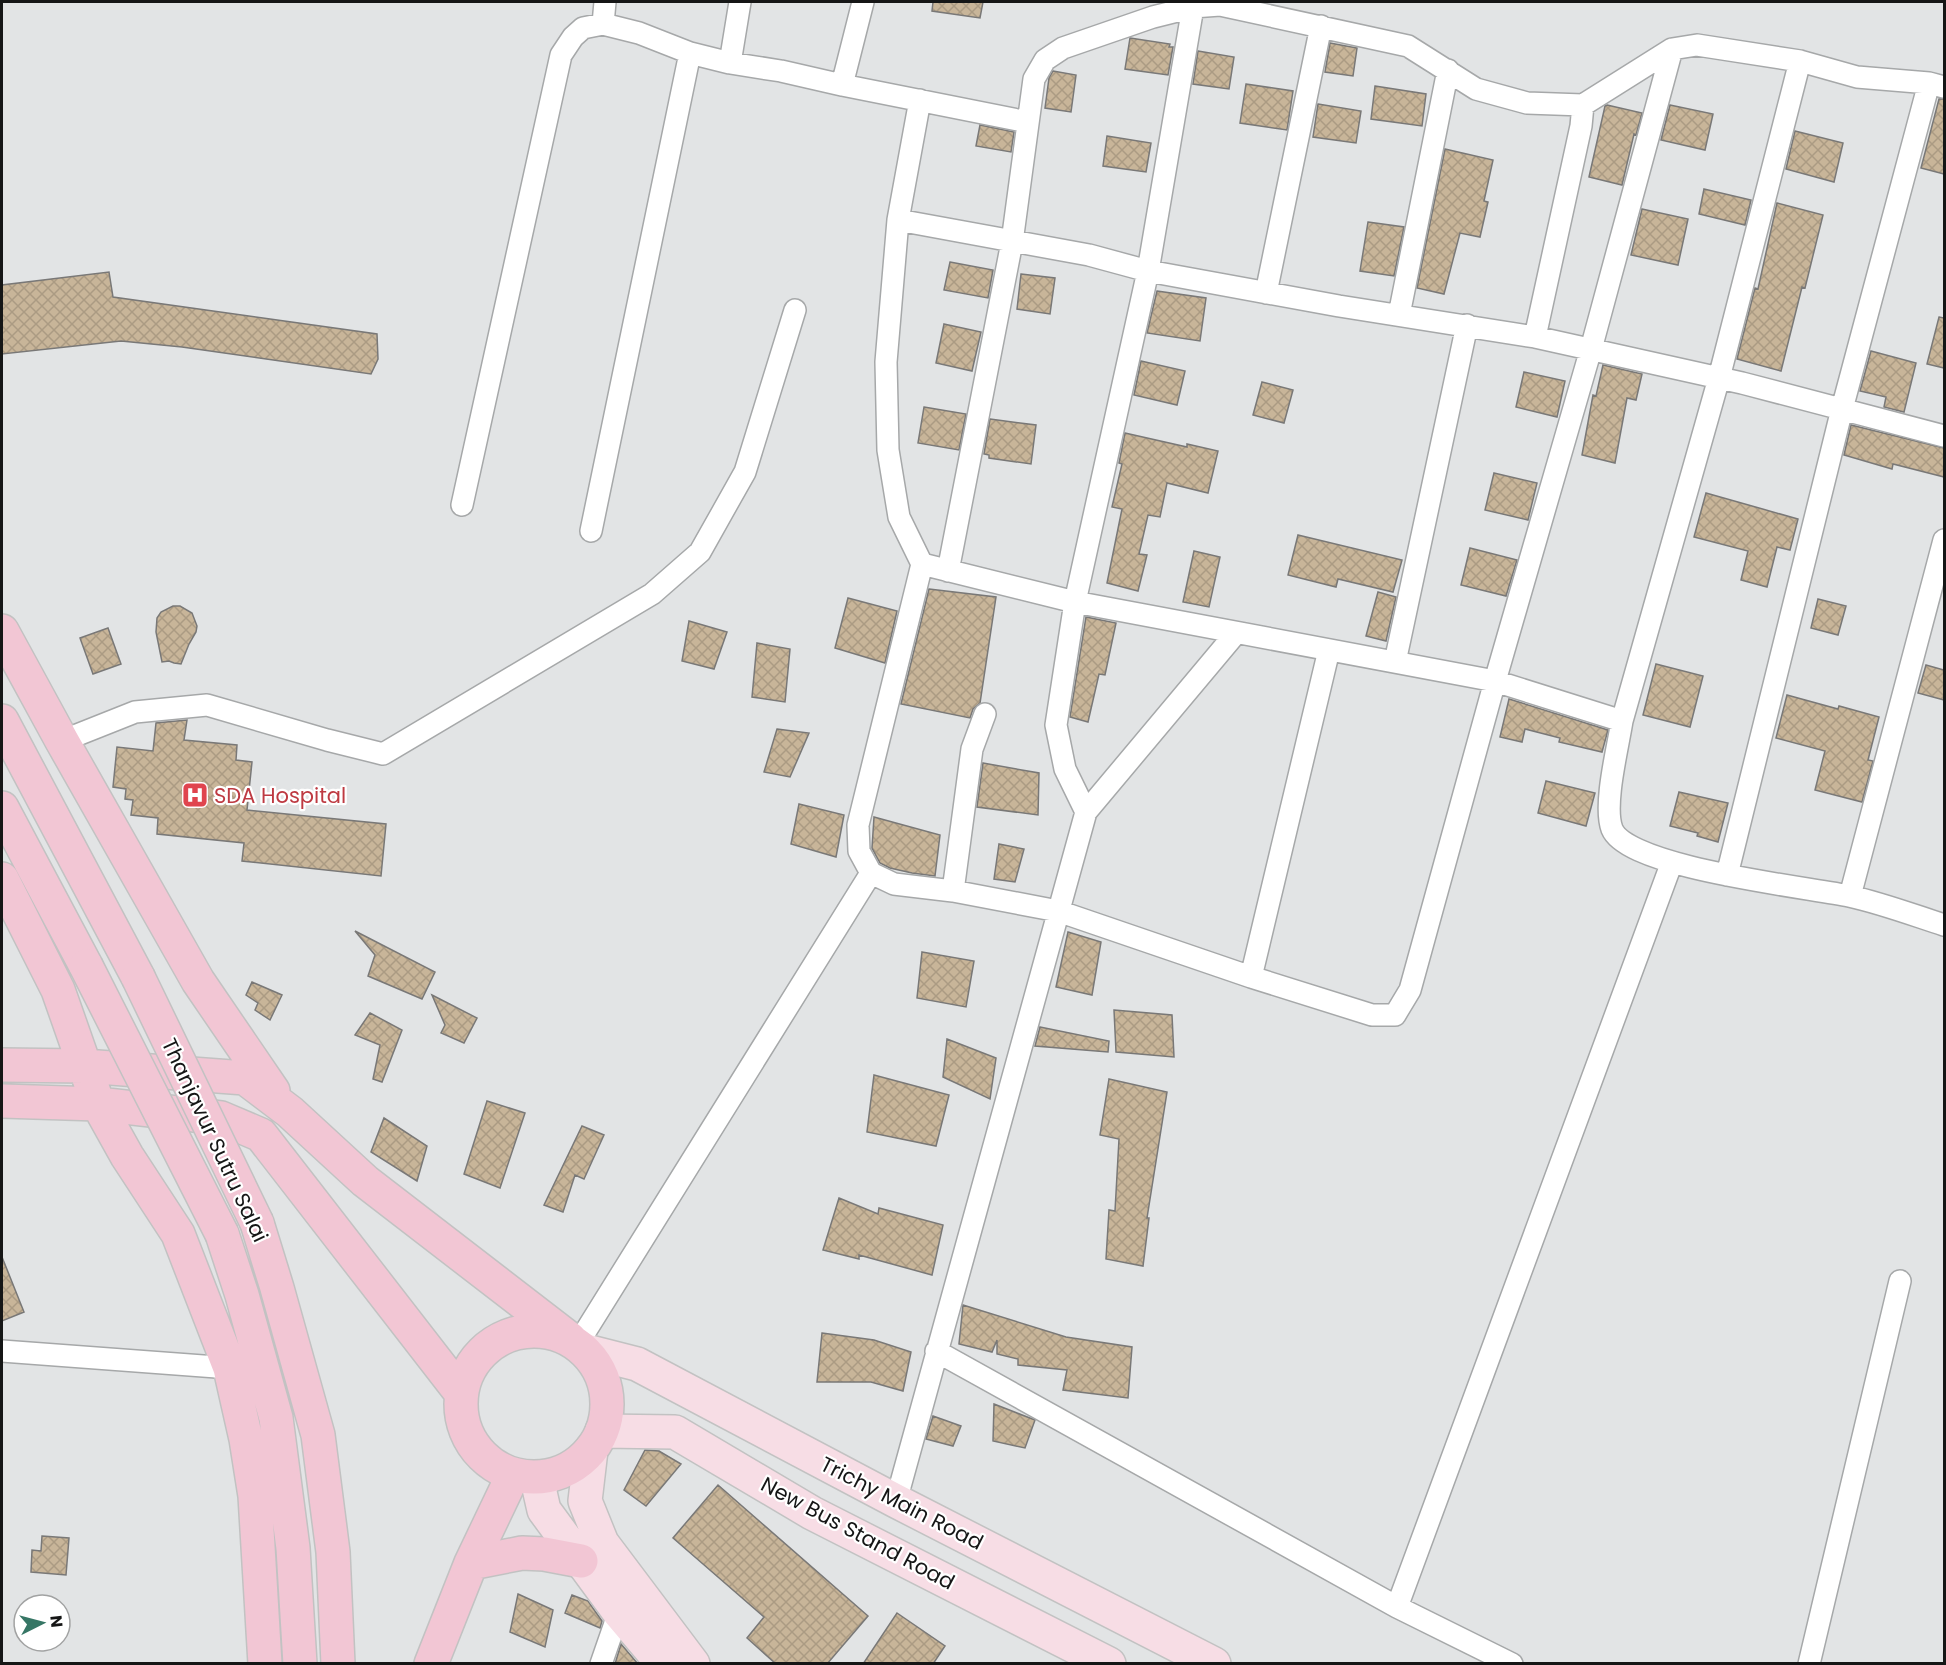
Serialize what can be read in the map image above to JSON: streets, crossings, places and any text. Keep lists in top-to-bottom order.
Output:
{
  "streets": {
    "highway": ["Thanjavur Sutru Salai"],
    "main road": ["Trichy Main Road", "New Bus Stand Road"]
  },
  "crossings": [
    ["Trichy Main Road", "New Bus Stand Road"]
  ],
  "places": {
    "hospital": ["SDA Hospital"]
  },
  "north": "right"
}
